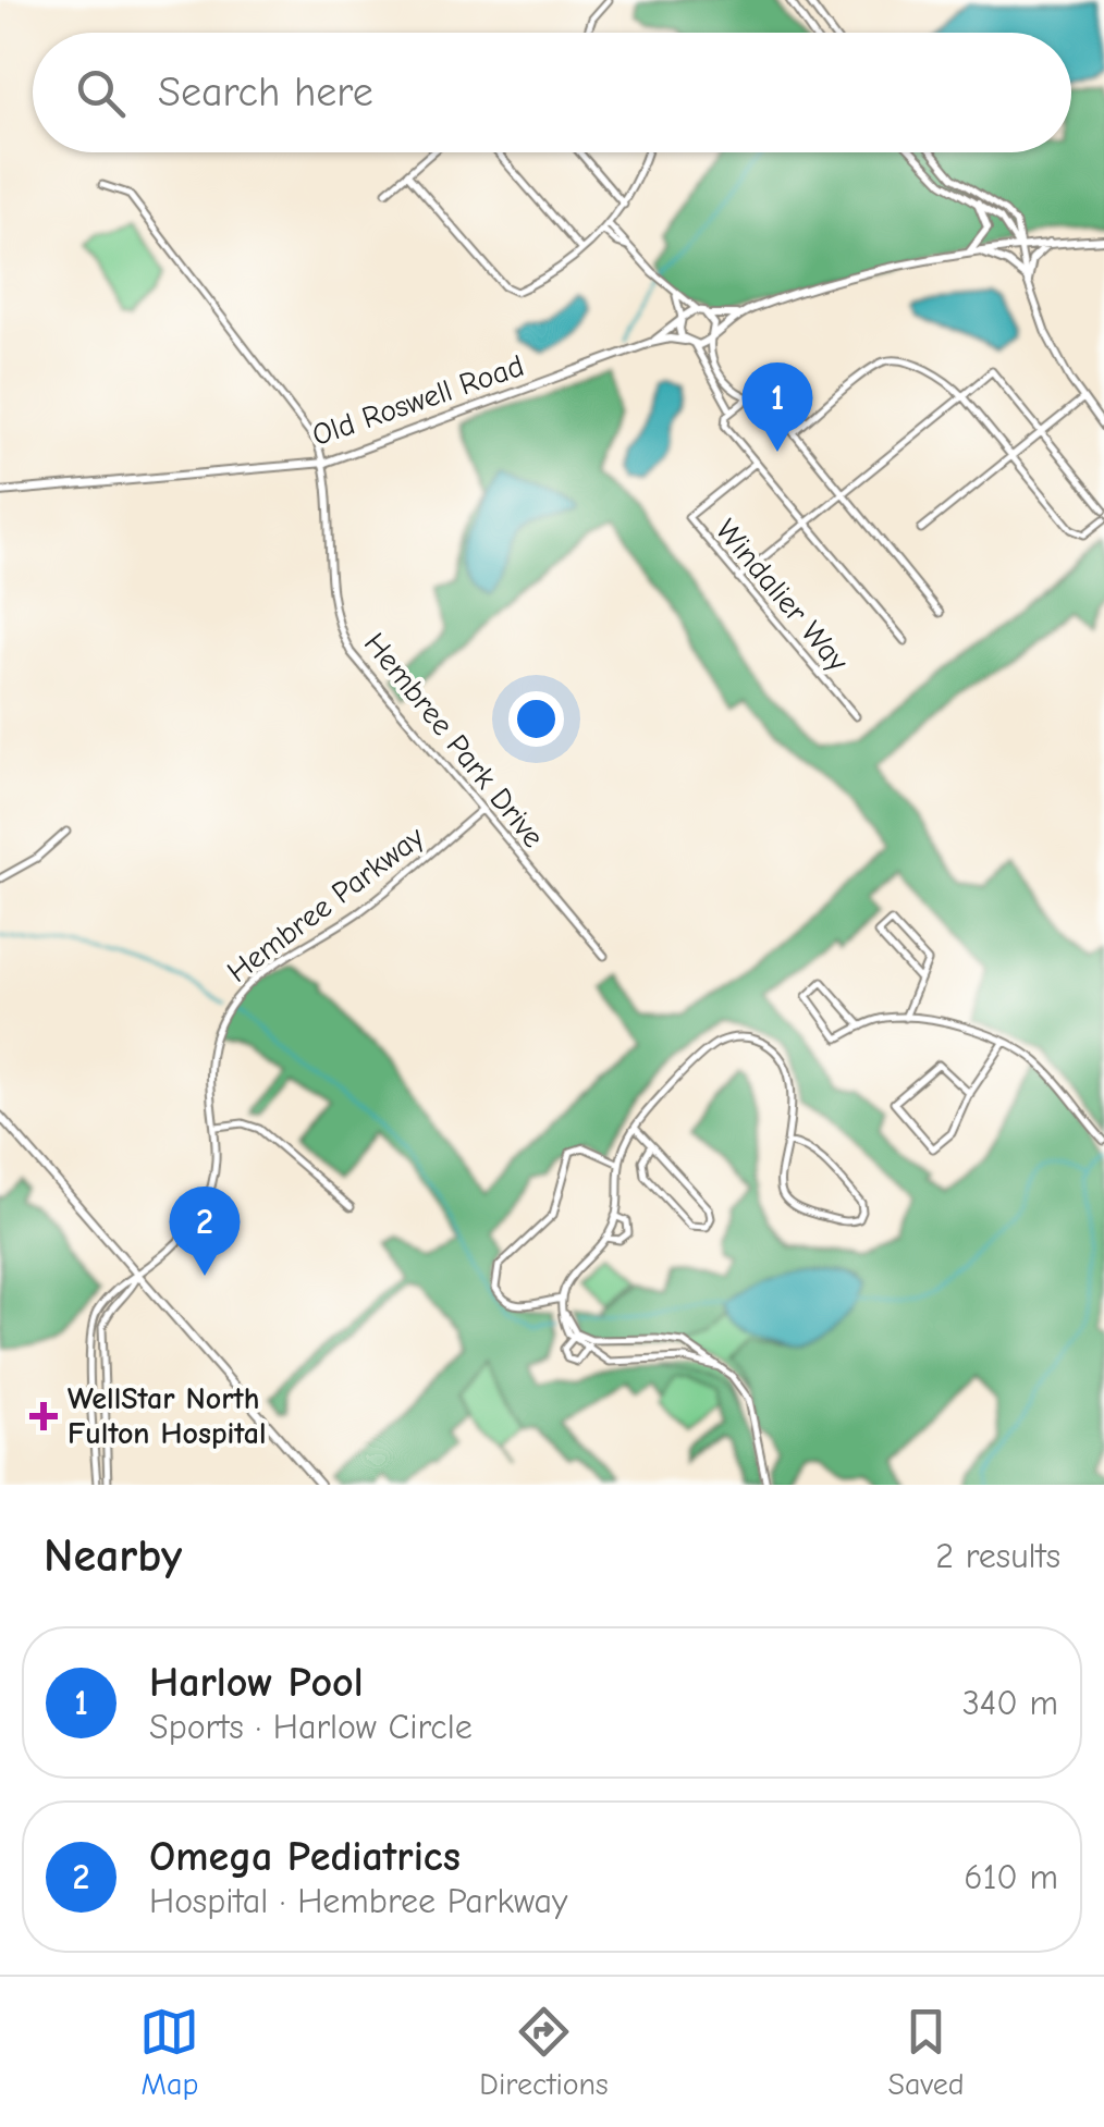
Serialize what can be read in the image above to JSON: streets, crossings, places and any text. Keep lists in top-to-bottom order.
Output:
{
  "streets": {
    "street": [
      "Old Roswell Road",
      "Windalier Way",
      "Hembree Park Drive",
      "Hembree Parkway"
    ]
  },
  "crossings": [
    ["Old Roswell Road", "Hembree Park Drive"],
    ["Hembree Park Drive", "Hembree Parkway"]
  ],
  "places": {
    "health": ["WellStar North Fulton Hospital"]
  },
  "page": {
    "search": "Search here",
    "pins": ["1", "2"],
    "heading": ["Nearby", "2 results"],
    "list": [
      {
        "mark": "1",
        "name": "Harlow Pool",
        "note": "Sports · Harlow Circle",
        "value": "340 m"
      },
      {
        "mark": "2",
        "name": "Omega Pediatrics",
        "note": "Hospital · Hembree Parkway",
        "value": "610 m"
      }
    ],
    "nav": ["Map", "Directions", "Saved"]
  }
}
